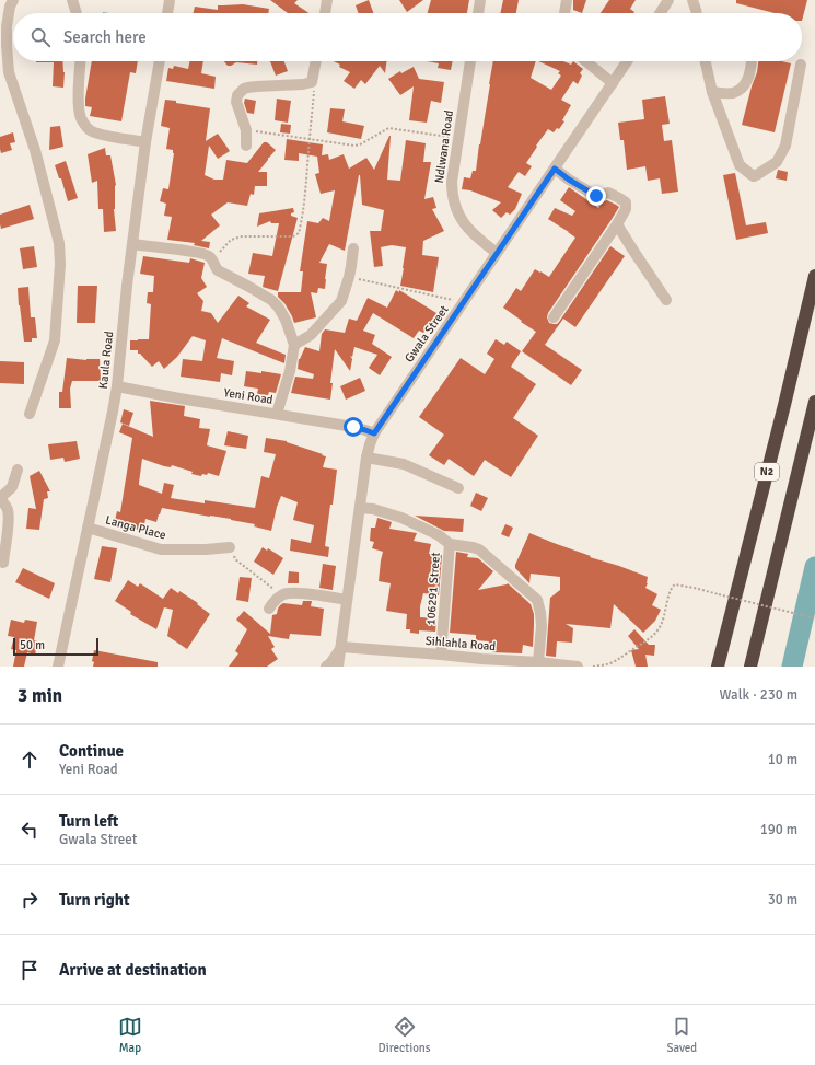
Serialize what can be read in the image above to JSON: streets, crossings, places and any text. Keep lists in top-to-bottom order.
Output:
{
  "streets": {
    "highway": ["N2"],
    "street": [
      "Ndlwana Road",
      "Gwala Street",
      "Kaula Road",
      "Yeni Road",
      "Langa Place",
      "106291 Street",
      "Sihlahla Road"
    ]
  },
  "crossings": [
    ["Ndlwana Road", "Gwala Street"],
    ["Gwala Street", "Yeni Road"],
    ["Gwala Street", "106291 Street"],
    ["Gwala Street", "Sihlahla Road"],
    ["Kaula Road", "Yeni Road"],
    ["Kaula Road", "Langa Place"],
    ["106291 Street", "Sihlahla Road"]
  ],
  "scale_bar": "50 m",
  "page": {
    "search": "Search here",
    "scale": "50 m",
    "heading": ["3 min", "Walk · 230 m"],
    "list": [
      ["Continue", "Yeni Road", "10 m"],
      ["Turn left", "Gwala Street", "190 m"],
      ["Turn right", "30 m"],
      "Arrive at destination"
    ],
    "nav": ["Map", "Directions", "Saved"]
  }
}
